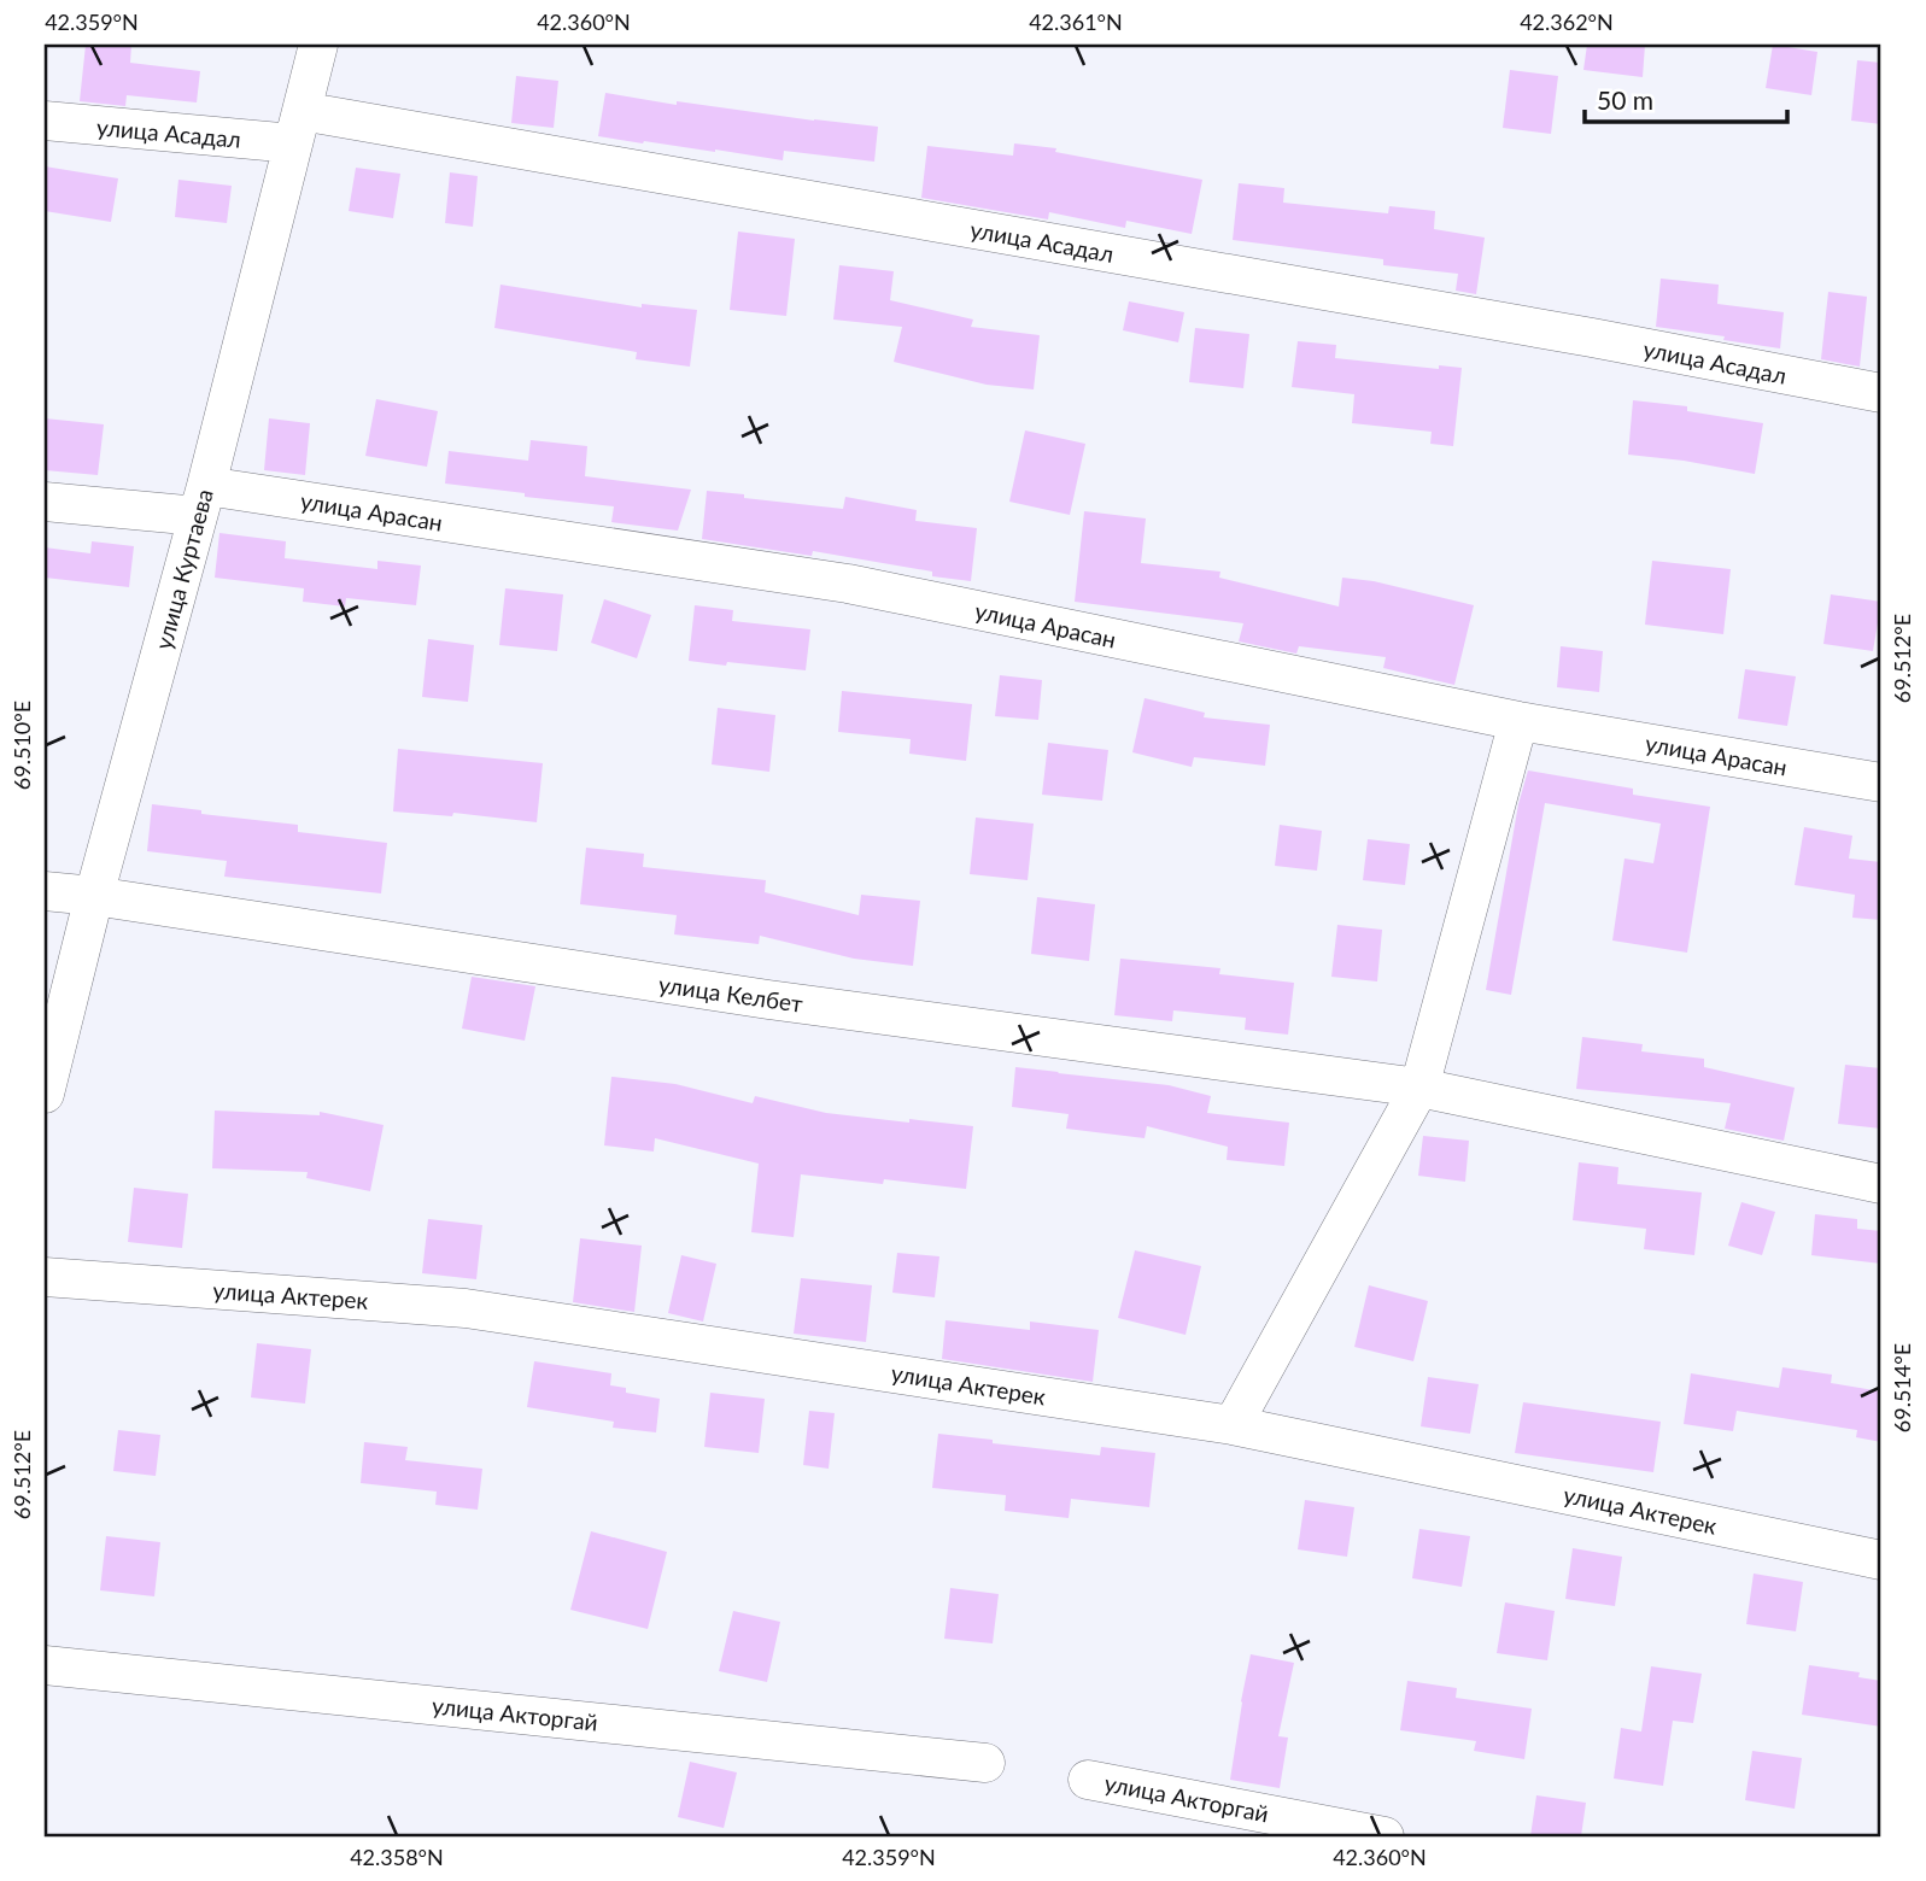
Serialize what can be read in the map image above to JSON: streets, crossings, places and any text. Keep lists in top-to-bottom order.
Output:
{
  "streets": {
    "street": [
      "улица Асадал",
      "улица Арасан",
      "улица Куртаева",
      "улица Келбет",
      "улица Актерек",
      "улица Акторгай"
    ]
  },
  "crossings": [
    ["улица Асадал", "улица Куртаева"],
    ["улица Арасан", "улица Куртаева"],
    ["улица Куртаева", "улица Келбет"]
  ],
  "scale_bar": "50 m",
  "coordinates": [
    "42.359°N",
    "42.360°N",
    "42.361°N",
    "42.362°N",
    "69.512°E",
    "69.510°E",
    "69.514°E",
    "42.358°N"
  ]
}
